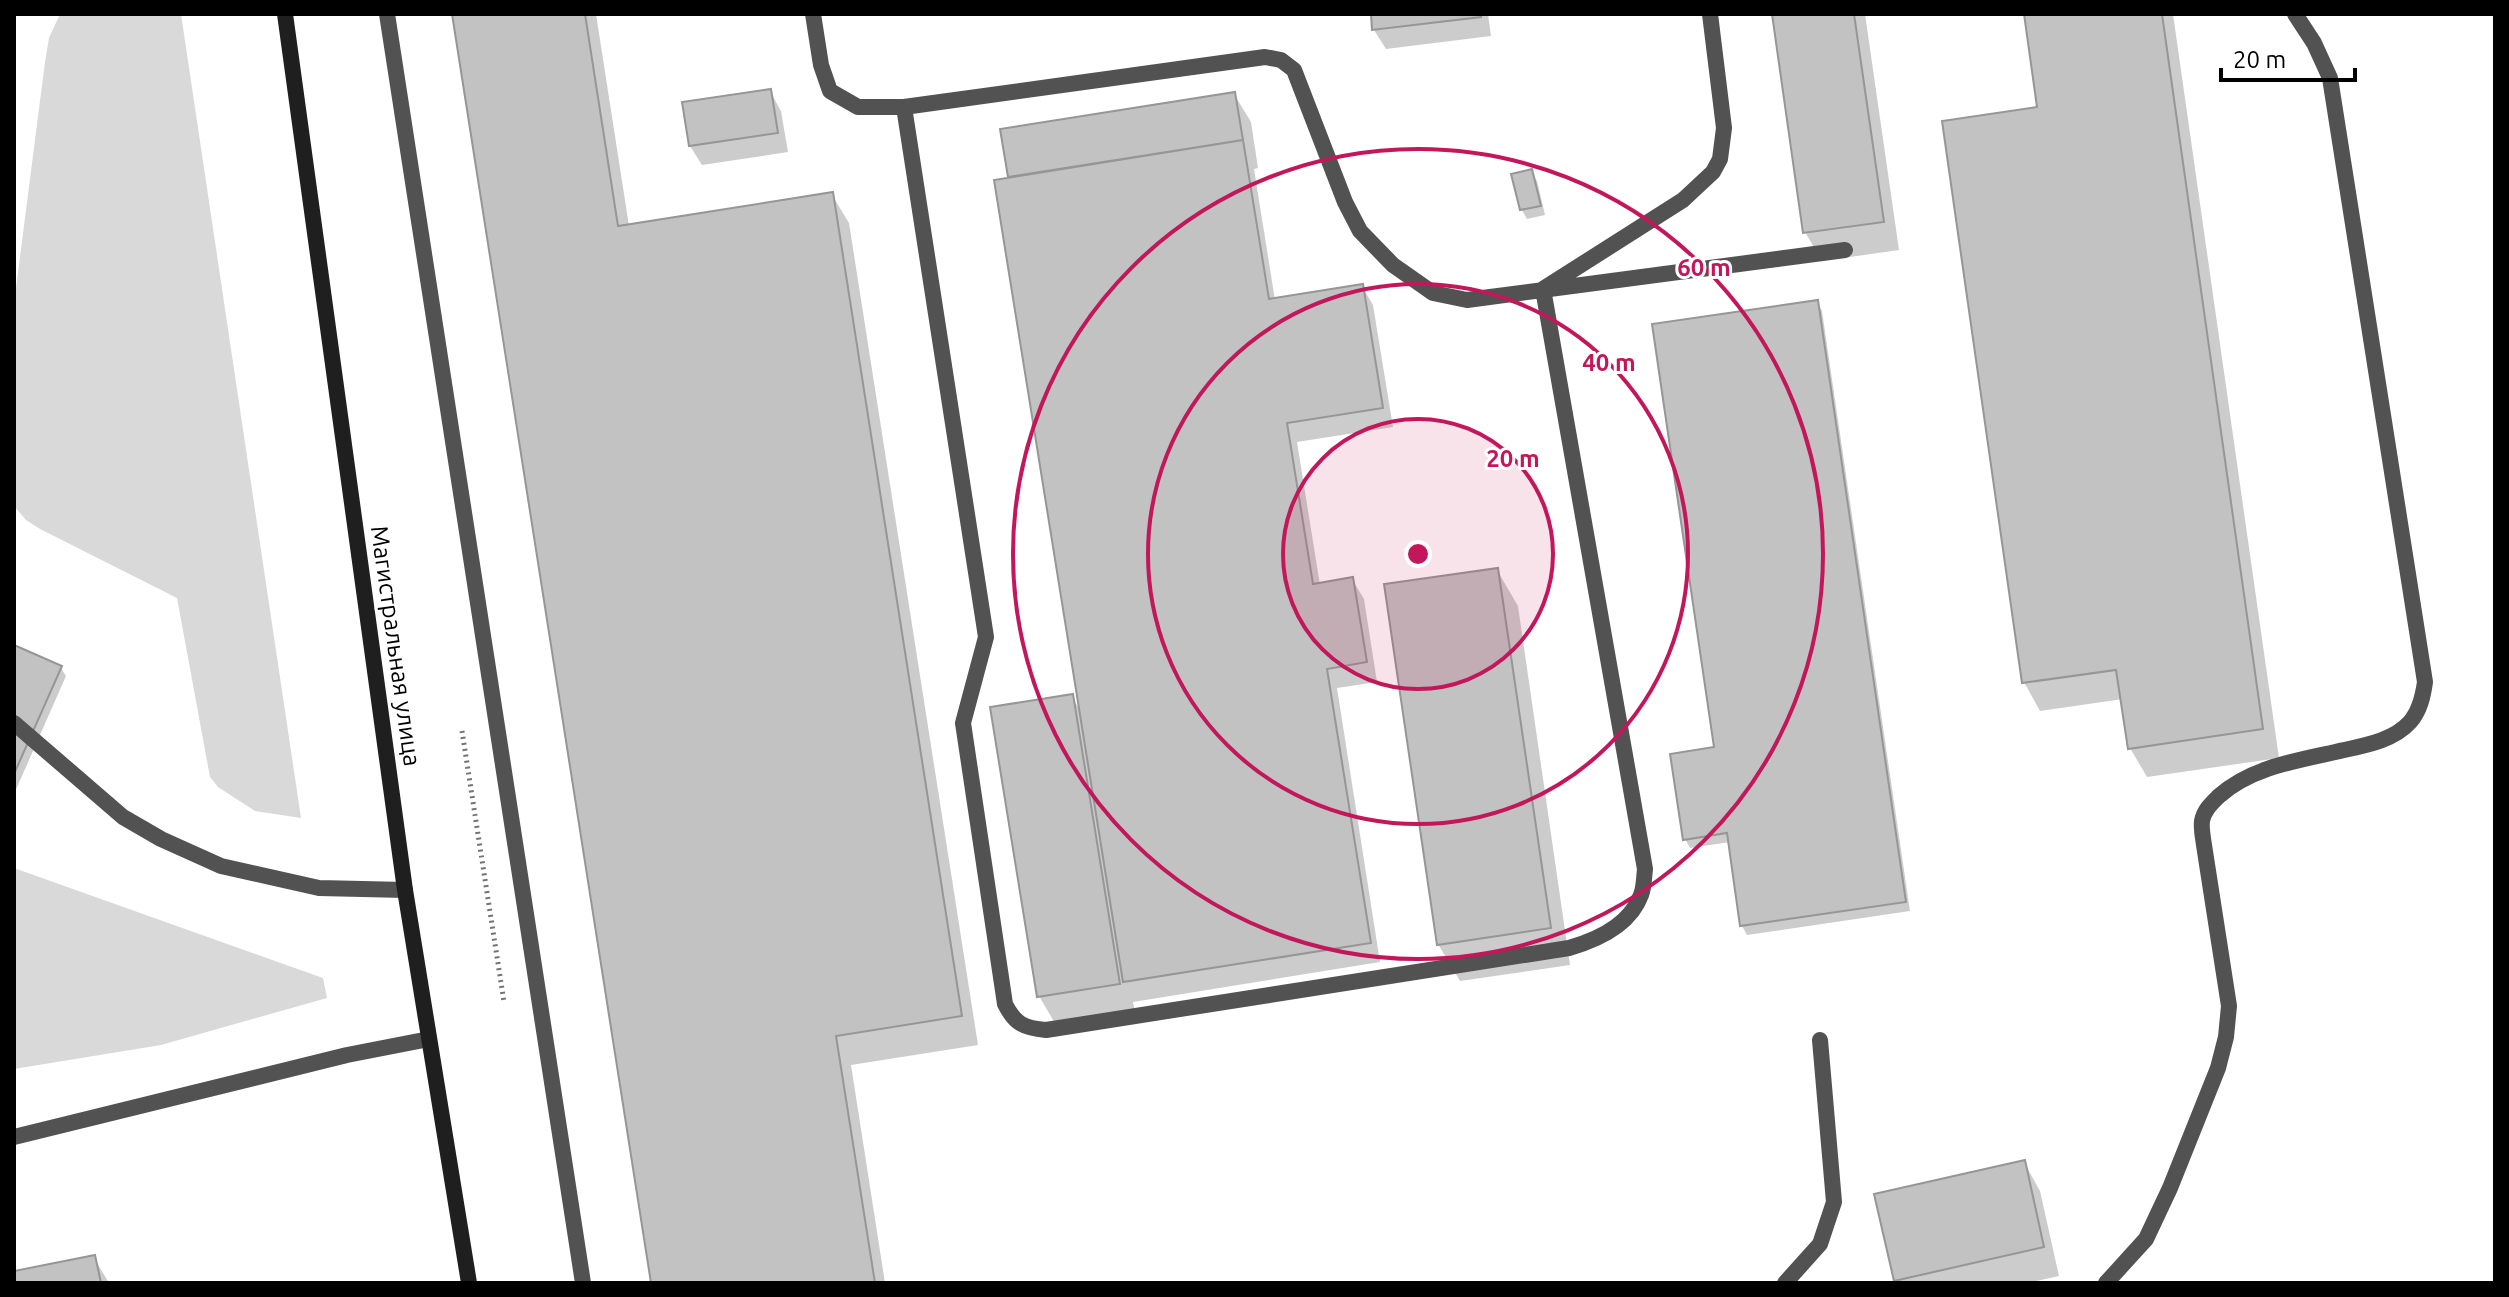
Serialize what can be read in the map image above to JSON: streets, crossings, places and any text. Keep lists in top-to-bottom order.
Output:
{
  "streets": {
    "main road": ["Магистральная улица"]
  },
  "scale_bar": "20 m",
  "rings": ["60 m", "40 m", "20 m"]
}
